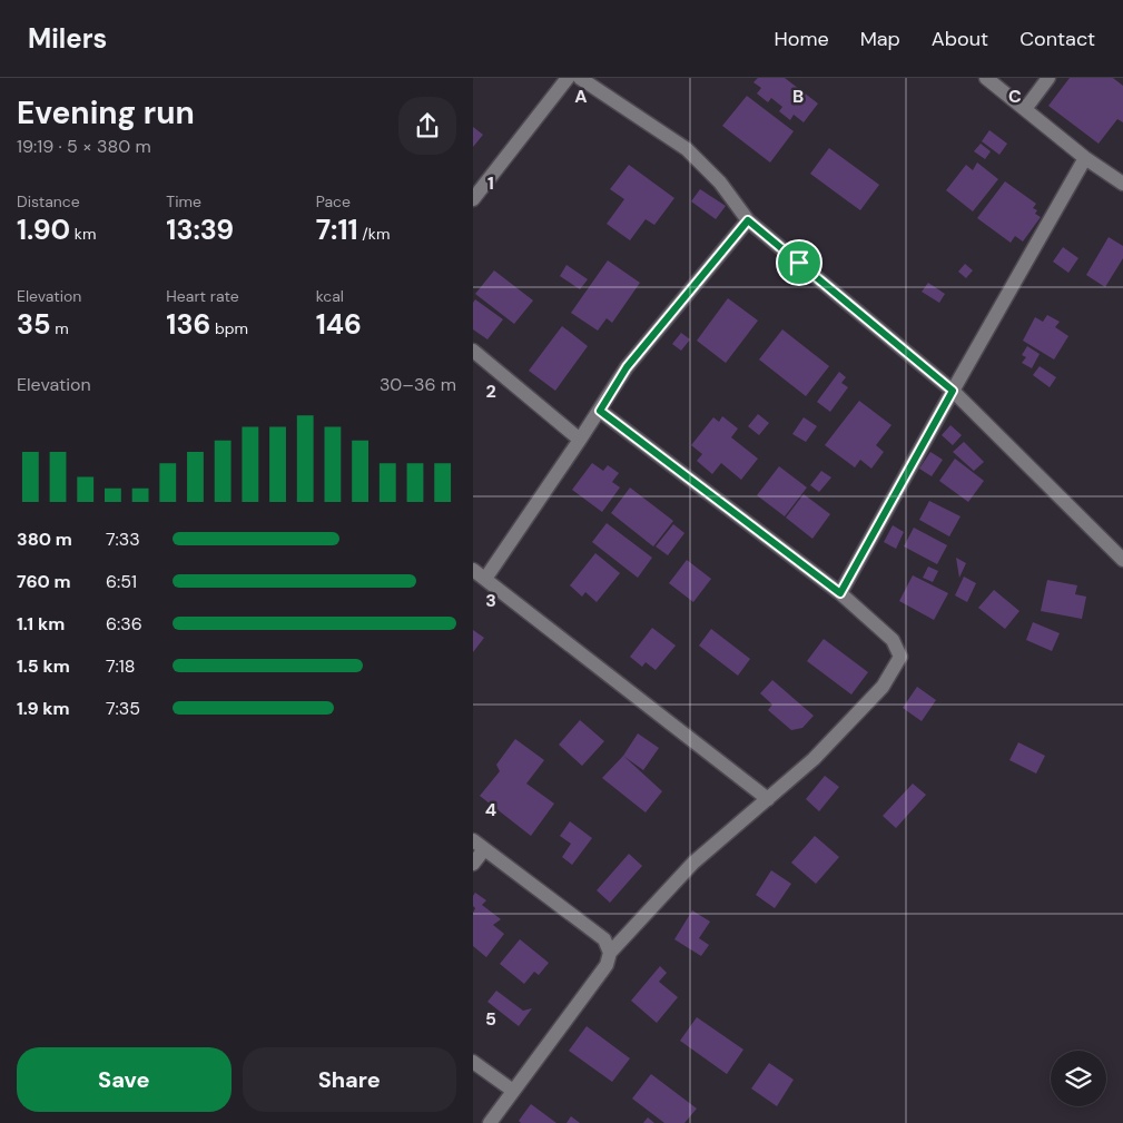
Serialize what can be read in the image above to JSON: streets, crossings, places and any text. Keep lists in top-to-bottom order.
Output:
{
  "page": {
    "header": "Milers",
    "nav": [
      "Home",
      "Map",
      "About",
      "Contact"
    ],
    "heading": ["Evening run", "19:19 · 5 × 380 m"],
    "stats": [
      ["Distance", "1.90 km"],
      ["Time", "13:39"],
      ["Pace", "7:11 /km"],
      ["Elevation", "35 m"],
      ["Heart rate", "136 bpm"],
      ["kcal", "146"]
    ],
    "chart": ["Elevation", "30–36 m"],
    "list": [
      {
        "name": "380 m",
        "note": "7:33"
      },
      {
        "name": "760 m",
        "note": "6:51"
      },
      {
        "name": "1.1 km",
        "note": "6:36"
      },
      {
        "name": "1.5 km",
        "note": "7:18"
      },
      {
        "name": "1.9 km",
        "note": "7:35"
      }
    ],
    "buttons": ["Save", "Share"]
  },
  "grid": {
    "columns": ["A", "B", "C"],
    "rows": [
      "1",
      "2",
      "3",
      "4",
      "5"
    ]
  }
}
